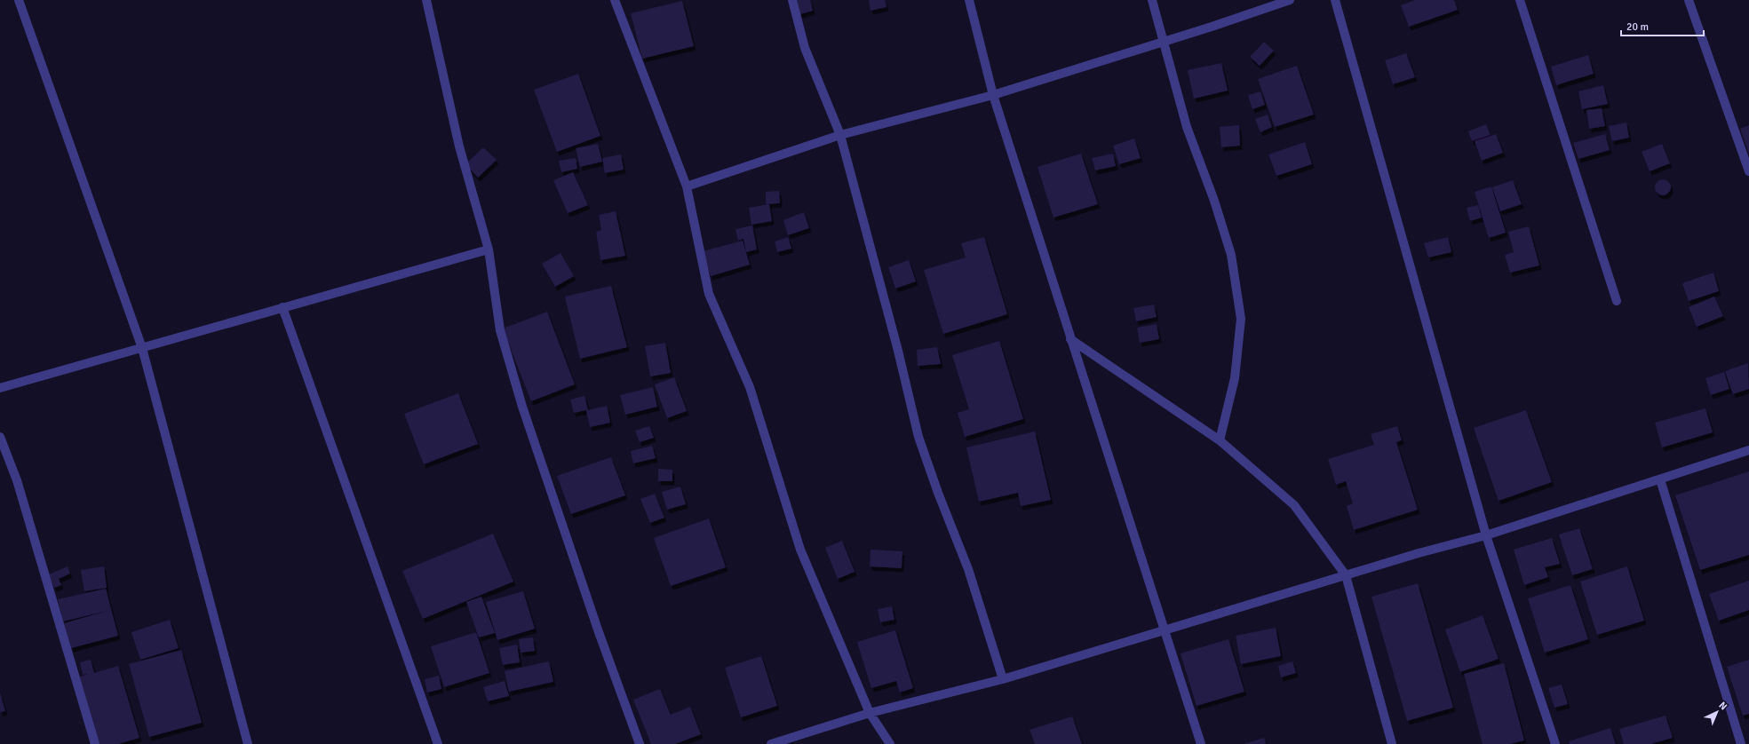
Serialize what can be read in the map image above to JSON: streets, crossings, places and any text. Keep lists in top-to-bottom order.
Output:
{
  "scale_bar": "20 m",
  "north": "top right"
}
